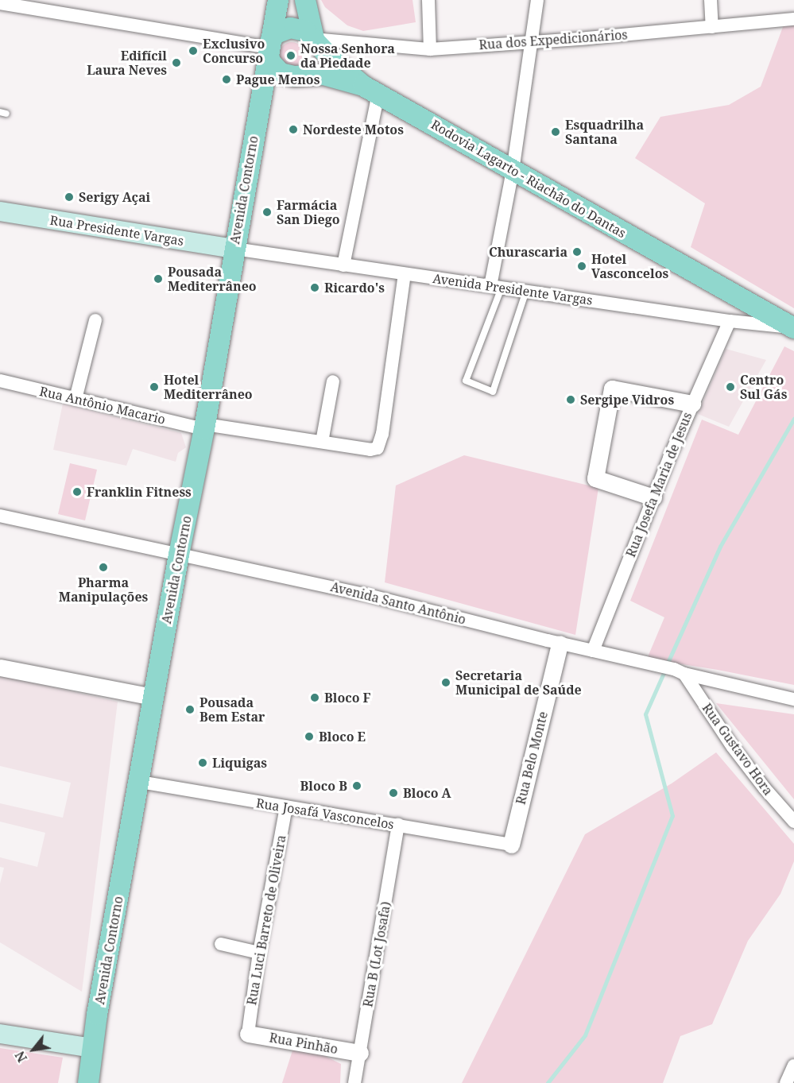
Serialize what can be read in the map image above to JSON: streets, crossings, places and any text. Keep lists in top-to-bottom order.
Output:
{
  "streets": {
    "main road": ["Rodovia Lagarto - Riachão do Dantas", "Avenida Contorno", "Rua Presidente Vargas"],
    "street": [
      "Rua dos Expedicionários",
      "Avenida Presidente Vargas",
      "Rua Antônio Macario",
      "Rua Josefa Maria de Jesus",
      "Avenida Santo Antônio",
      "Rua Gustavo Hora",
      "Rua Belo Monte",
      "Rua Josafá Vasconcelos",
      "Rua Luci Barreto de Oliveira",
      "Rua B (Lot Josafa)",
      "Rua Pinhão"
    ]
  },
  "crossings": [
    ["Rua dos Expedicionários", "Avenida Contorno"],
    ["Rodovia Lagarto - Riachão do Dantas", "Avenida Presidente Vargas"],
    ["Avenida Contorno", "Rua Presidente Vargas"],
    ["Avenida Contorno", "Avenida Presidente Vargas"],
    ["Avenida Contorno", "Rua Antônio Macario"],
    ["Avenida Contorno", "Avenida Santo Antônio"],
    ["Avenida Contorno", "Rua Josafá Vasconcelos"],
    ["Rua Presidente Vargas", "Avenida Presidente Vargas"],
    ["Avenida Presidente Vargas", "Rua Antônio Macario"],
    ["Avenida Presidente Vargas", "Rua Josefa Maria de Jesus"],
    ["Rua Josefa Maria de Jesus", "Avenida Santo Antônio"],
    ["Avenida Santo Antônio", "Rua Gustavo Hora"],
    ["Avenida Santo Antônio", "Rua Belo Monte"],
    ["Rua Belo Monte", "Rua Josafá Vasconcelos"],
    ["Rua Josafá Vasconcelos", "Rua Luci Barreto de Oliveira"],
    ["Rua Josafá Vasconcelos", "Rua B (Lot Josafa)"],
    ["Rua Luci Barreto de Oliveira", "Rua Pinhão"],
    ["Rua B (Lot Josafa)", "Rua Pinhão"]
  ],
  "places": [
    "Exclusivo Concurso",
    "Nossa Senhora da Piedade",
    "Edifícil Laura Neves",
    "Pague Menos",
    "Nordeste Motos",
    "Esquadrilha Santana",
    "Serigy Açai",
    "Farmácia San Diego",
    "Churascaria",
    "Hotel Vasconcelos",
    "Pousada Mediterrâneo",
    "Ricardo's",
    "Hotel Mediterrâneo",
    "Centro Sul Gás",
    "Sergipe Vidros",
    "Franklin Fitness",
    "Pharma Manipulações",
    "Secretaria Municipal de Saúde",
    "Bloco F",
    "Pousada Bem Estar",
    "Bloco E",
    "Liquigas",
    "Bloco B",
    "Bloco A"
  ],
  "north": "bottom left"
}
